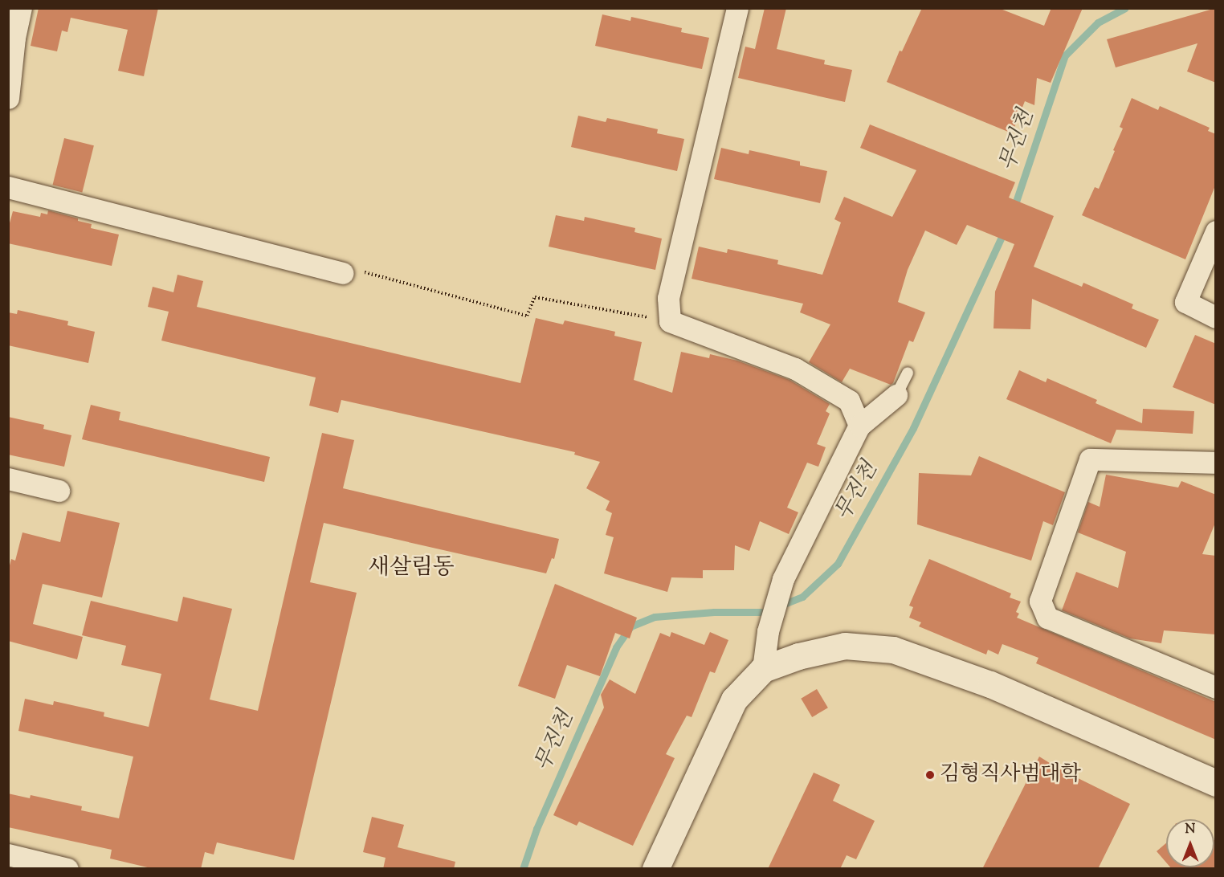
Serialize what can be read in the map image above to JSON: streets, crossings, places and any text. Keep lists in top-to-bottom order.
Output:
{
  "districts": ["새살림동"],
  "water": ["무진천"],
  "places": ["김형직사범대학"],
  "north": "top"
}
